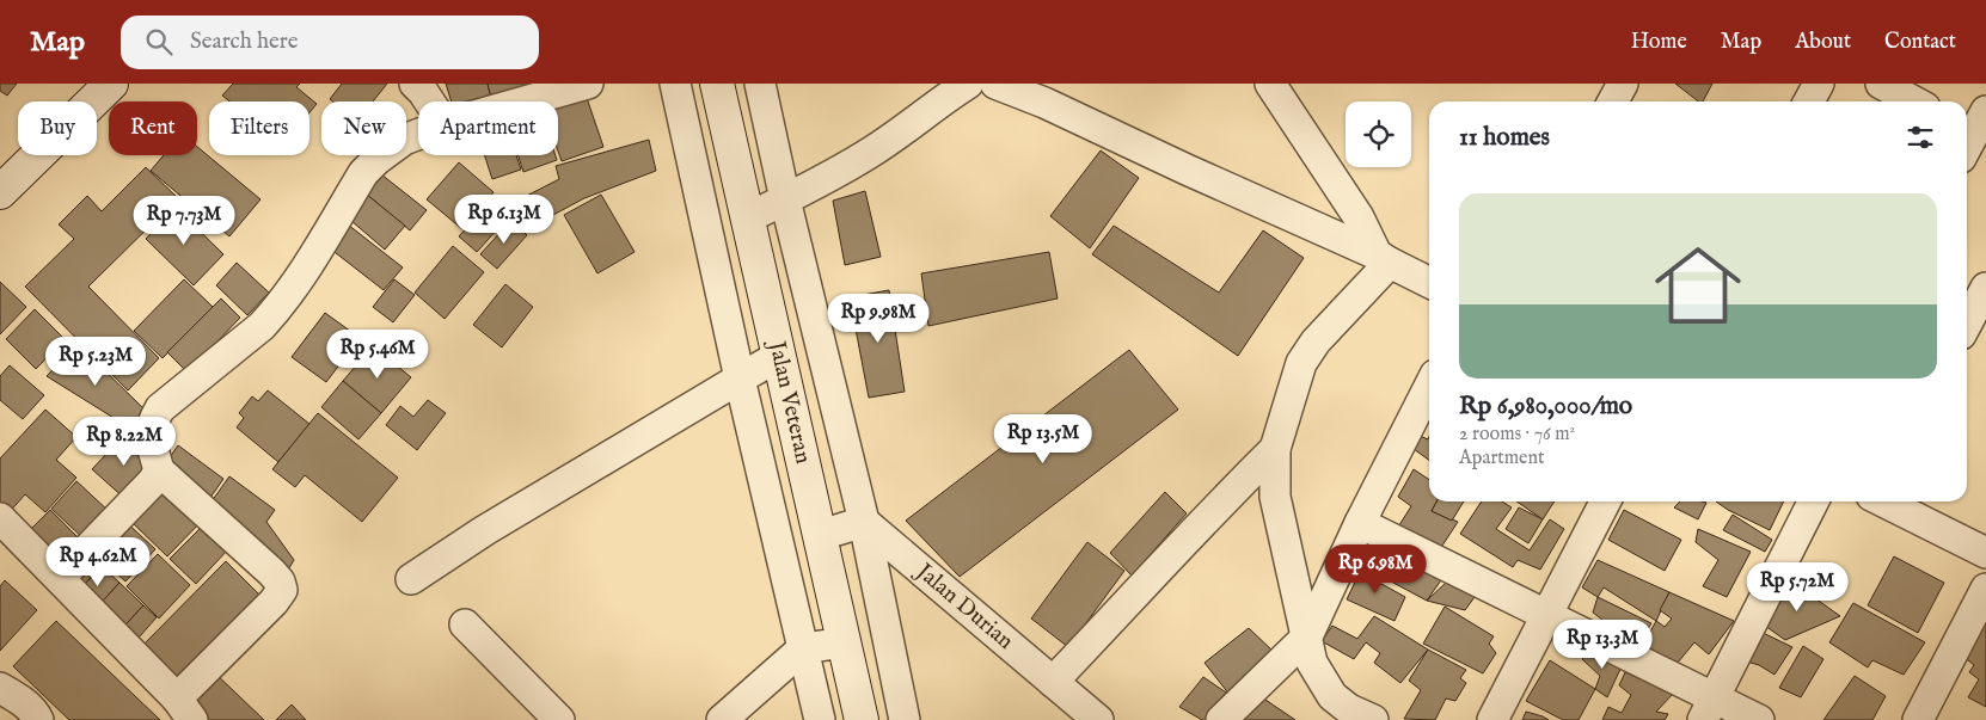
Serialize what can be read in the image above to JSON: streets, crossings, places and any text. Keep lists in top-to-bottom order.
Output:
{
  "streets": {
    "main road": ["Jalan Veteran"],
    "street": ["Jalan Durian"]
  },
  "page": {
    "header": "Map",
    "search": "Search here",
    "nav": [
      "Home",
      "Map",
      "About",
      "Contact"
    ],
    "chip": [
      "Buy",
      "Rent",
      "Filters",
      "New",
      "Apartment"
    ],
    "heading": "11 homes",
    "list": [
      {
        "name": "Rp 6,980,000/mo",
        "note": "2 rooms · 76 m² · Apartment"
      }
    ],
    "price": [
      "Rp 6.13M",
      "Rp 7.73M",
      "Rp 9.98M",
      "Rp 5.46M",
      "Rp 5.23M",
      "Rp 13.5M",
      "Rp 8.22M",
      "Rp 4.62M",
      "Rp 6.98M",
      "Rp 5.72M",
      "Rp 13.3M"
    ]
  }
}
